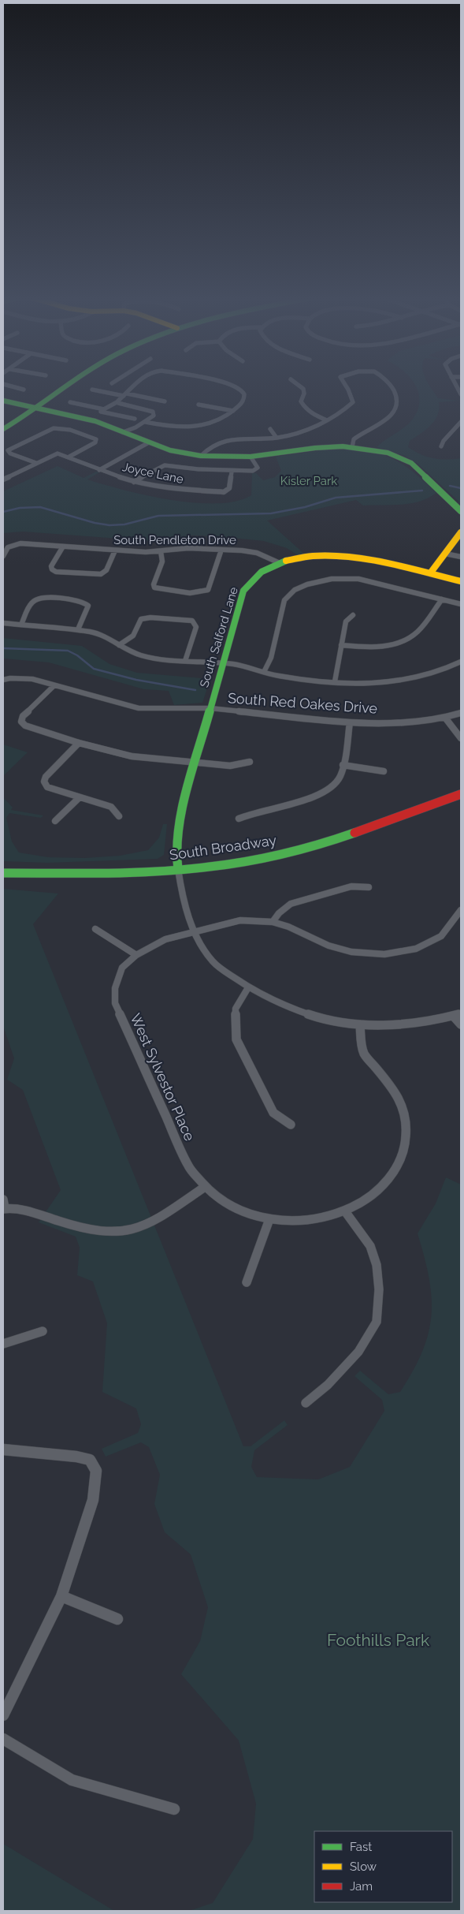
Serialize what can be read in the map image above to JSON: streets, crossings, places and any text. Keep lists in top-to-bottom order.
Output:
{
  "streets": {
    "street": [
      "Joyce Lane",
      "South Pendleton Drive",
      "South Salford Lane",
      "South Red Oakes Drive",
      "South Broadway",
      "West Sylvestor Place"
    ]
  },
  "crossings": [
    ["South Pendleton Drive", "South Salford Lane"],
    ["South Salford Lane", "South Red Oakes Drive"],
    ["South Salford Lane", "South Broadway"]
  ],
  "parks": ["Kisler Park", "Foothills Park"],
  "legend": ["Fast", "Slow", "Jam"]
}
